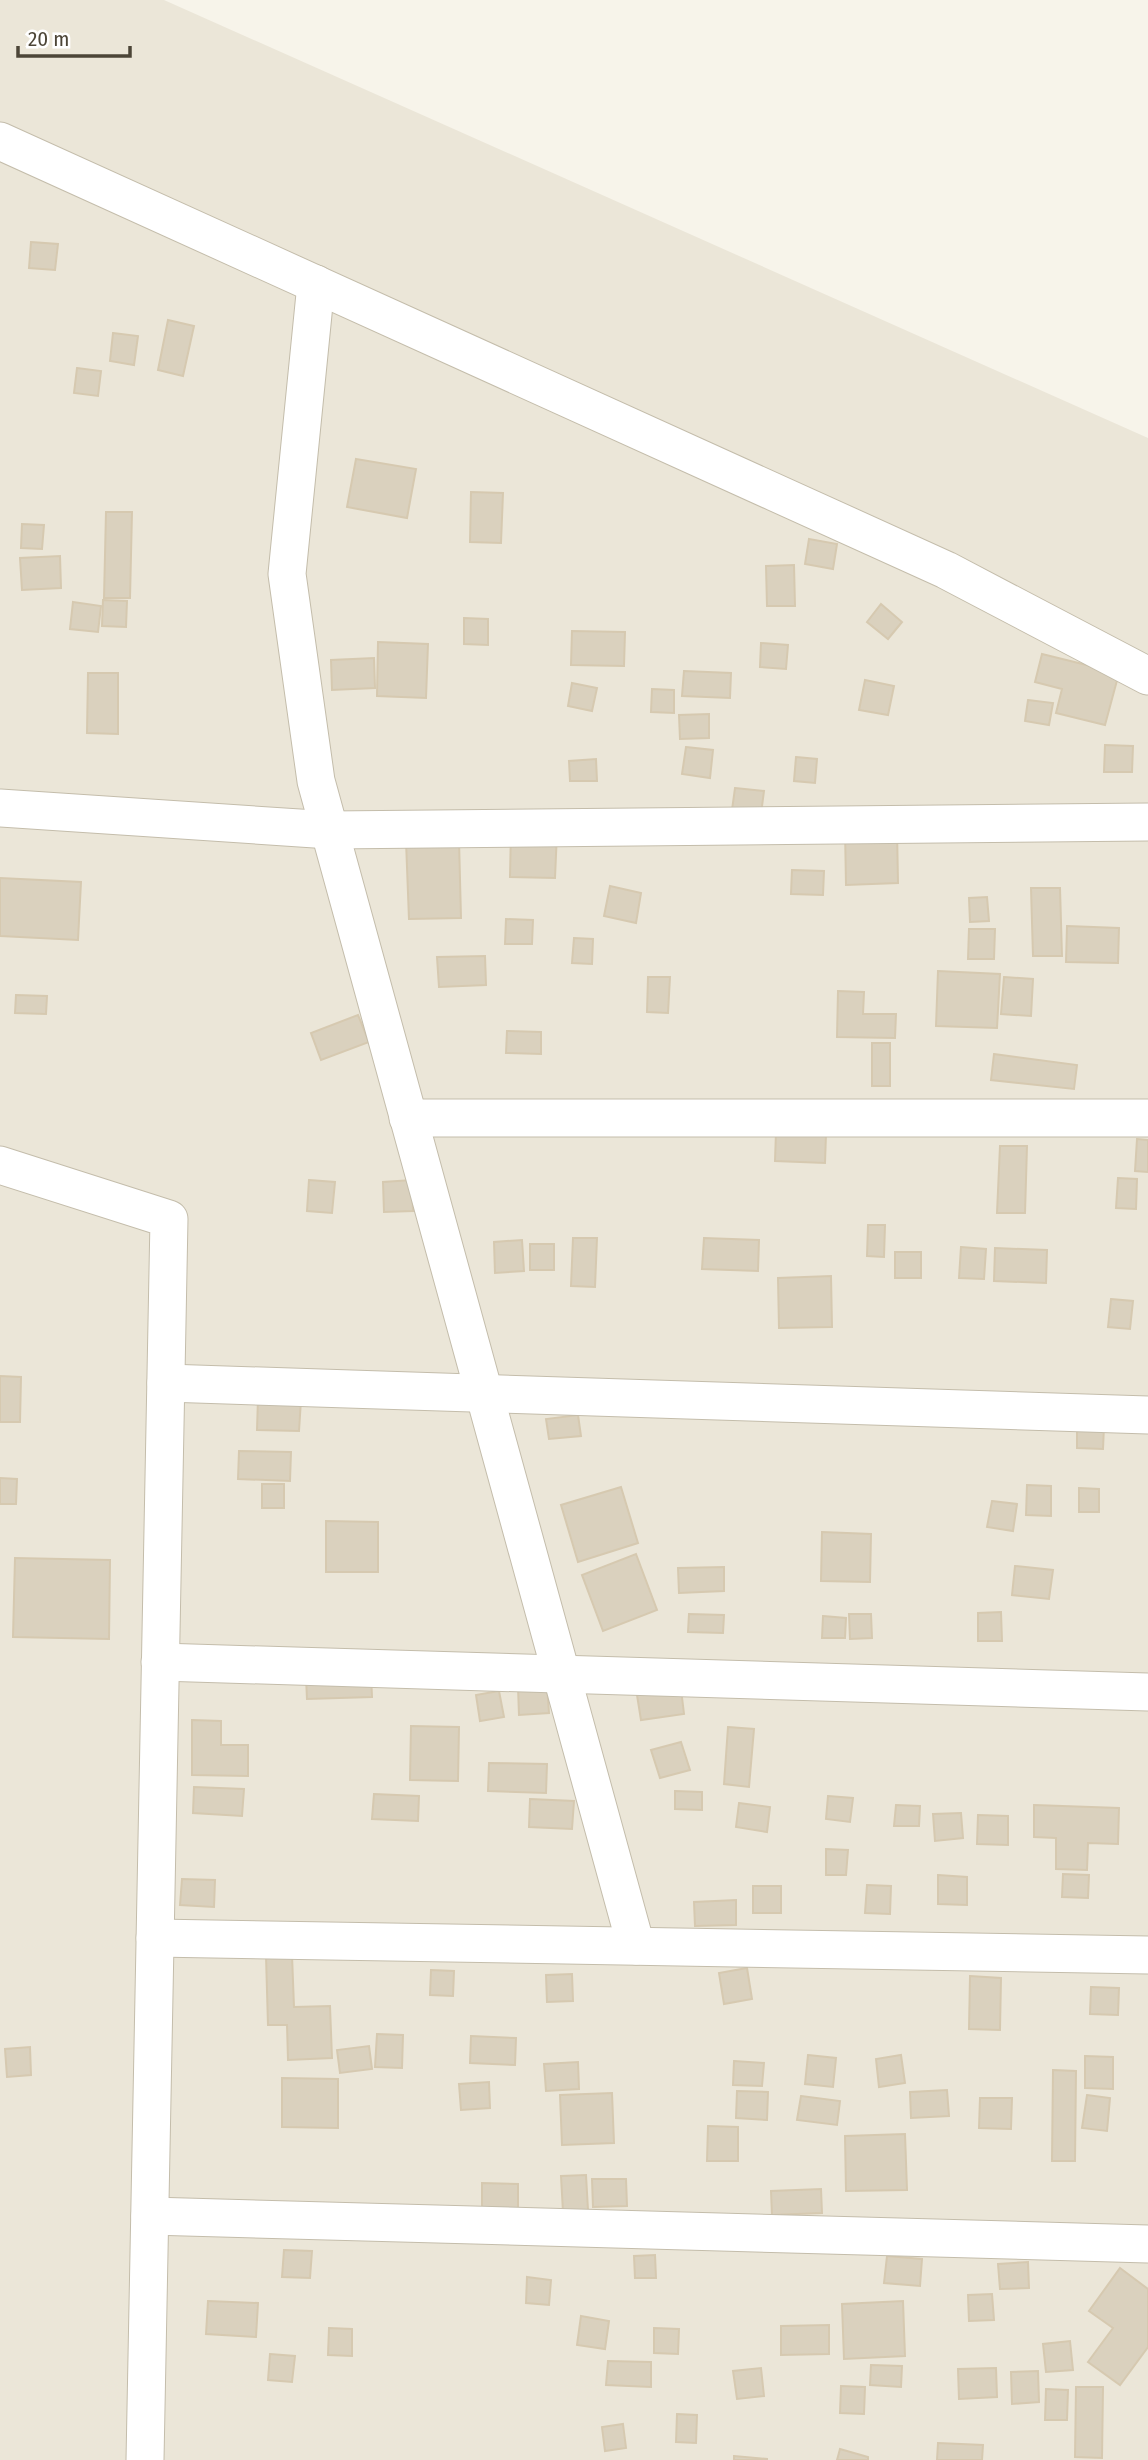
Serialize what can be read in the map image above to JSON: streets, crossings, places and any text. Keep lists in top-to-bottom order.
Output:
{
  "scale_bar": "20 m"
}
